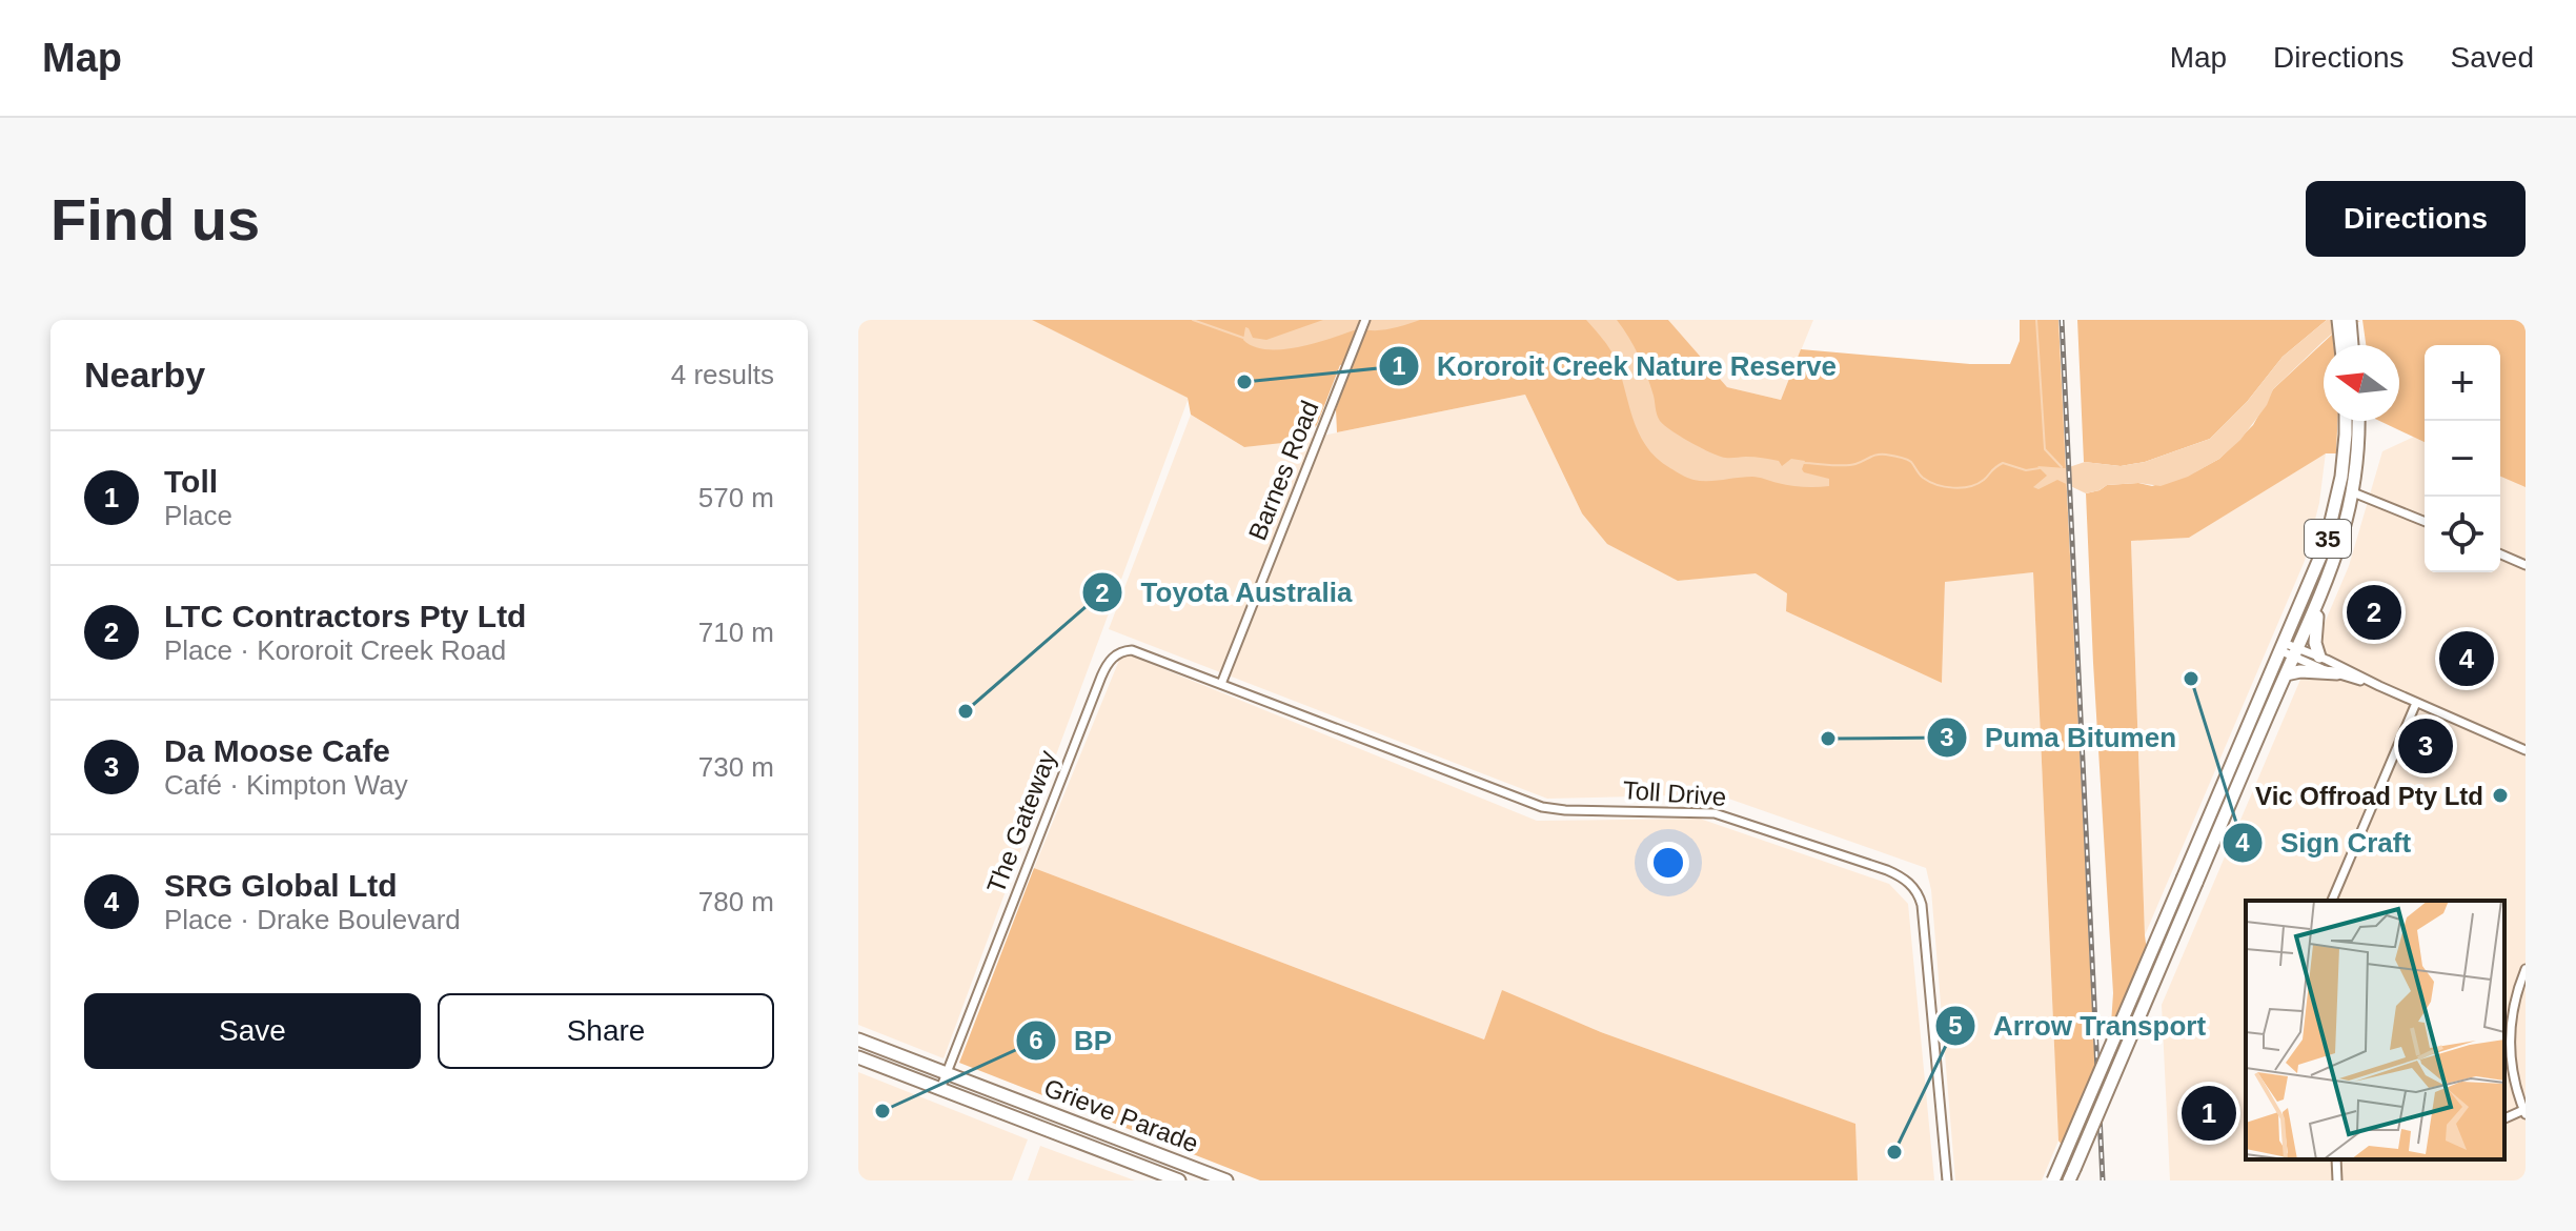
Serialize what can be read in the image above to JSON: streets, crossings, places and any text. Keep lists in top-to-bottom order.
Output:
{
  "streets": {
    "main road": ["35", "Grieve Parade"],
    "street": ["Barnes Road", "Toll Drive", "The Gateway"]
  },
  "crossings": [
    ["Barnes Road", "Toll Drive"],
    ["Toll Drive", "The Gateway"],
    ["The Gateway", "Grieve Parade"]
  ],
  "places": [
    "Kororoit Creek Nature Reserve",
    "Sign Craft",
    "Toyota Australia",
    "Puma Bitumen",
    "Vic Offroad Pty Ltd",
    "BP",
    "Arrow Transport"
  ],
  "north": "left",
  "page": {
    "header": "Map",
    "nav": ["Map", "Directions", "Saved"],
    "buttons": [
      "Directions",
      ["Save", "Share"]
    ],
    "title": "Find us",
    "heading": ["Nearby", "4 results"],
    "map_buttons": ["+", "−"],
    "list": [
      {
        "mark": "1",
        "name": "Toll",
        "note": "Place",
        "value": "570 m"
      },
      {
        "mark": "2",
        "name": "LTC Contractors Pty Ltd",
        "note": "Place · Kororoit Creek Road",
        "value": "710 m"
      },
      {
        "mark": "3",
        "name": "Da Moose Cafe",
        "note": "Café · Kimpton Way",
        "value": "730 m"
      },
      {
        "mark": "4",
        "name": "SRG Global Ltd",
        "note": "Place · Drake Boulevard",
        "value": "780 m"
      }
    ],
    "pins": [
      "2",
      "4",
      "3",
      "1"
    ]
  }
}
